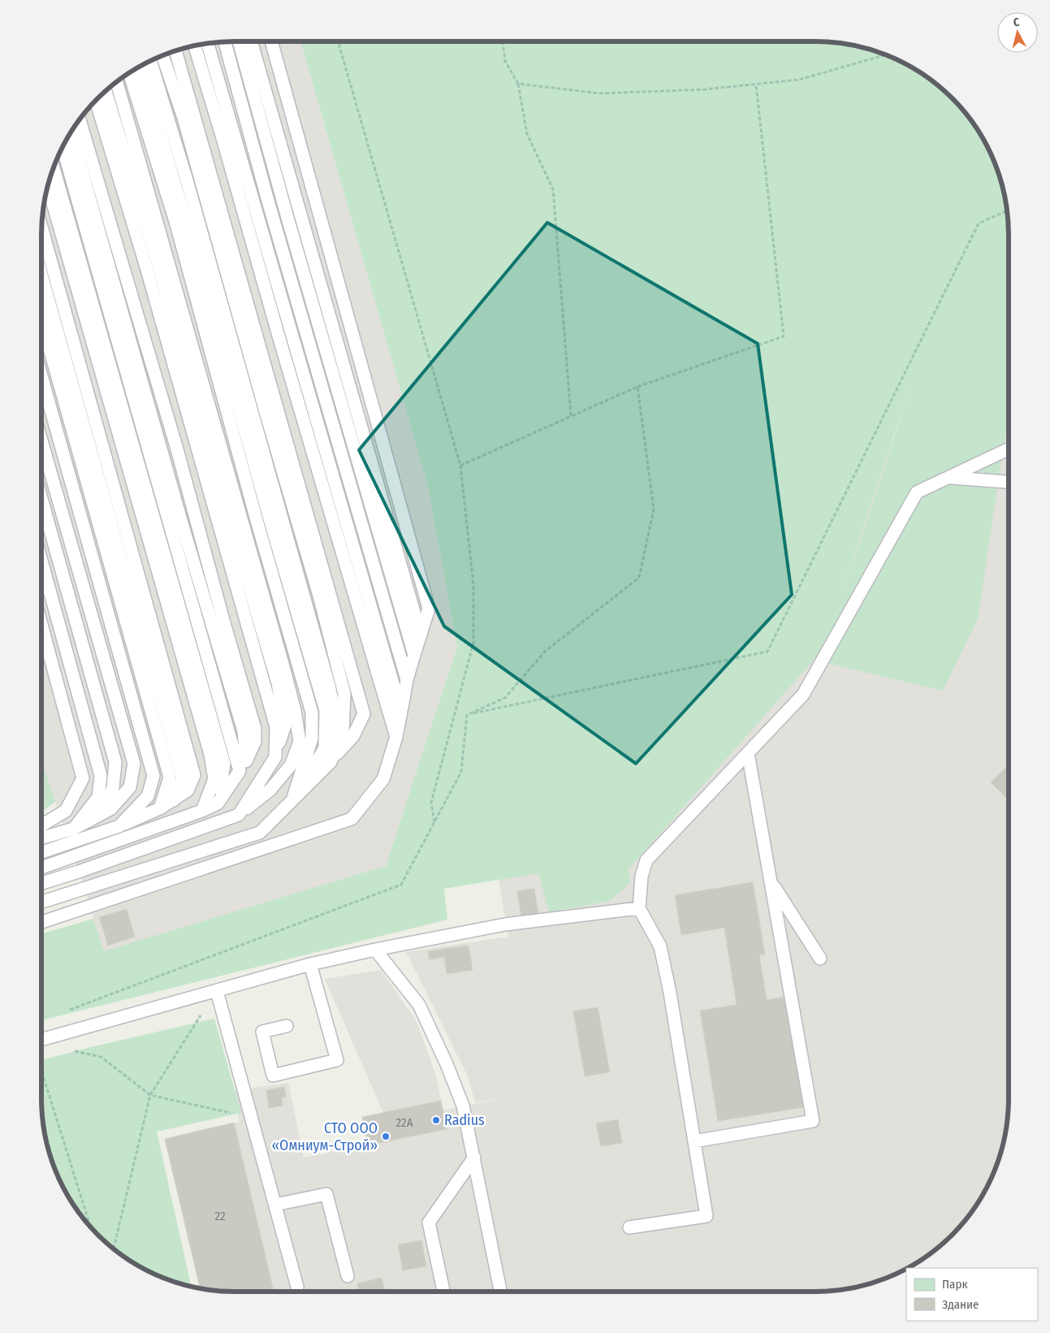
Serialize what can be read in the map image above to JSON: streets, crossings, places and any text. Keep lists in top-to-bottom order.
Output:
{
  "places": ["Radius", "СТО ООО «Омниум-Строй»"],
  "house_numbers": ["22А", "22"],
  "legend": ["Парк", "Здание"],
  "north": "top"
}
